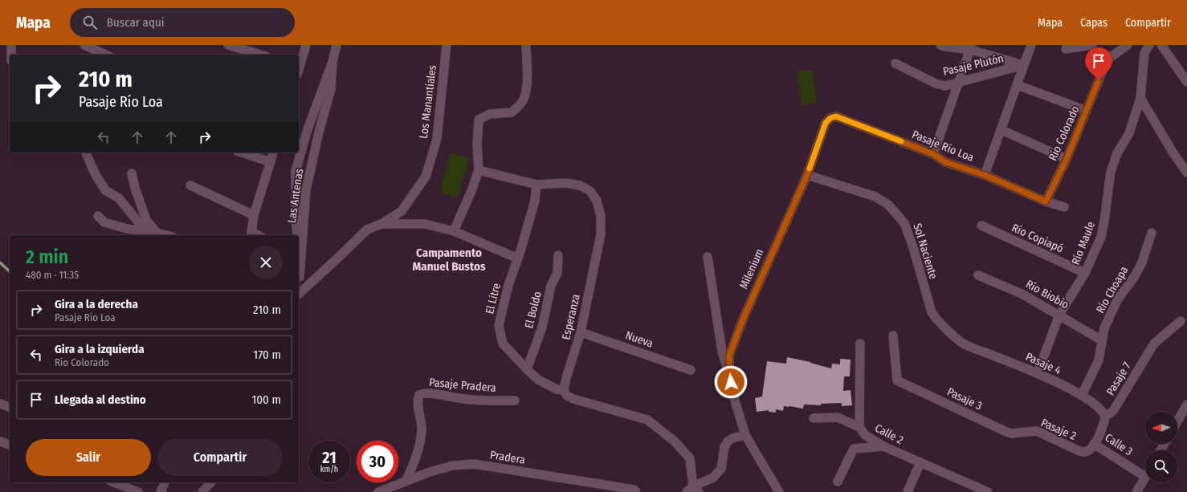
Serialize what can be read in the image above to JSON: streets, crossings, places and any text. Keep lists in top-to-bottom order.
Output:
{
  "streets": {
    "street": [
      "Pasaje Plutón",
      "Los Manantiales",
      "Río Colorado",
      "Pasaje Río Loa",
      "Las Antenas",
      "Río Copiapó",
      "Río Maule",
      "Sol Naciente",
      "Milenium",
      "Río Choapa",
      "Río Biobio",
      "El Litre",
      "El Boldo",
      "Esperanza",
      "Nueva",
      "Pasaje 4",
      "Pasaje 7",
      "Pasaje Pradera",
      "Pasaje 3",
      "Pasaje 2",
      "Calle 2",
      "Calle 3",
      "Pradera"
    ]
  },
  "crossings": [
    ["Río Colorado", "Pasaje Río Loa"],
    ["Pasaje Río Loa", "Milenium"],
    ["Río Copiapó", "Río Maule"],
    ["Río Maule", "Río Biobio"],
    ["Río Maule", "Pasaje 4"],
    ["Sol Naciente", "Milenium"],
    ["Sol Naciente", "Pasaje 4"],
    ["Río Choapa", "Río Biobio"],
    ["Río Choapa", "Pasaje 4"],
    ["El Litre", "El Boldo"],
    ["El Litre", "Esperanza"],
    ["Esperanza", "Nueva"],
    ["Pasaje 4", "Pasaje 7"],
    ["Pasaje 7", "Pasaje 2"],
    ["Pasaje 7", "Calle 3"],
    ["Pasaje Pradera", "Pradera"],
    ["Pasaje 3", "Pasaje 2"]
  ],
  "districts": ["Campamento Manuel Bustos"],
  "north": "left",
  "page": {
    "header": "Mapa",
    "search": "Buscar aquí",
    "nav": ["Mapa", "Capas", "Compartir"],
    "turn": ["210 m", "Pasaje Río Loa"],
    "heading": ["2 min", "480 m · 11:35"],
    "list": [
      {
        "name": "Gira a la derecha",
        "note": "Pasaje Río Loa",
        "value": "210 m"
      },
      {
        "name": "Gira a la izquierda",
        "note": "Río Colorado",
        "value": "170 m"
      },
      {
        "name": "Llegada al destino",
        "value": "100 m"
      }
    ],
    "buttons": ["Salir", "Compartir"],
    "speed": "21 km/h",
    "limit": "30"
  }
}
